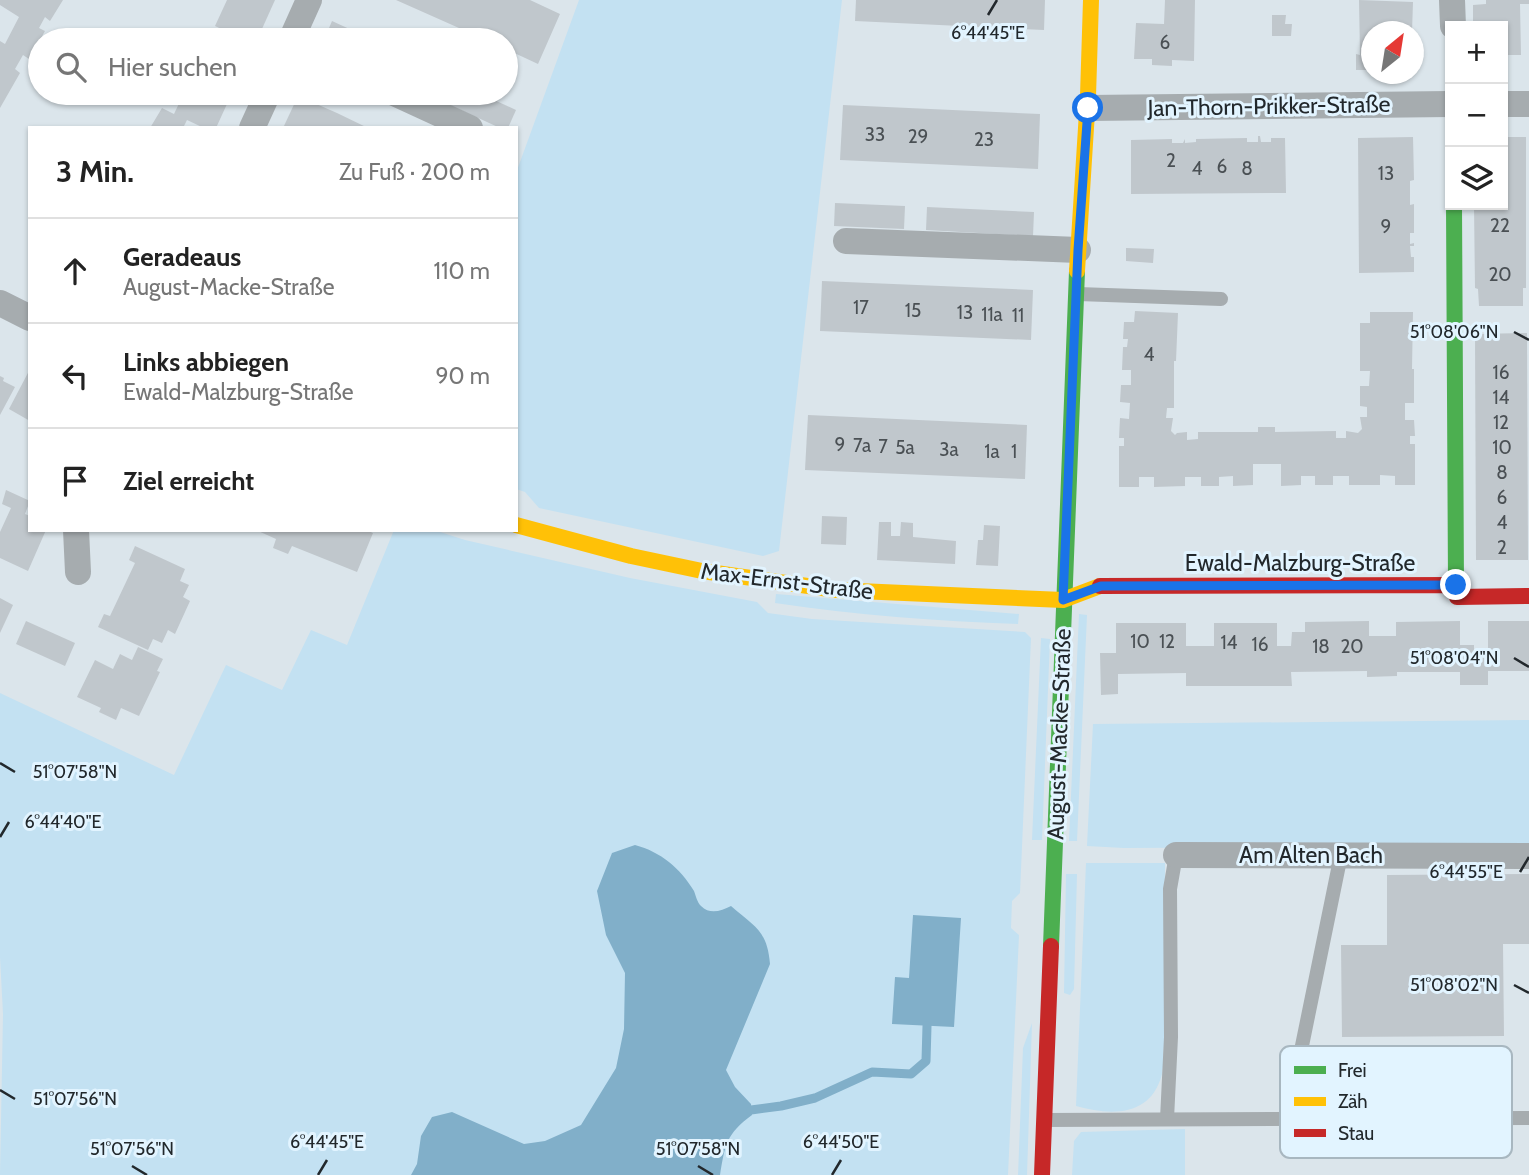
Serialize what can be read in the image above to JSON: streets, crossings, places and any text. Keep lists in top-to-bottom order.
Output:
{
  "streets": {
    "street": [
      "Jan-Thorn-Prikker-Straße",
      "Ewald-Malzburg-Straße",
      "Max-Ernst-Straße",
      "August-Macke-Straße",
      "Am Alten Bach"
    ]
  },
  "crossings": [
    ["Jan-Thorn-Prikker-Straße", "August-Macke-Straße"],
    ["Ewald-Malzburg-Straße", "Max-Ernst-Straße"],
    ["Ewald-Malzburg-Straße", "August-Macke-Straße"],
    ["Max-Ernst-Straße", "August-Macke-Straße"]
  ],
  "house_numbers": [
    "6",
    "33",
    "29",
    "23",
    "2",
    "6",
    "4",
    "8",
    "13",
    "22",
    "9",
    "20",
    "17",
    "15",
    "13",
    "11a",
    "11",
    "4",
    "16",
    "14",
    "12",
    "9",
    "7a",
    "7",
    "5a",
    "10",
    "3a",
    "1a",
    "1",
    "8",
    "6",
    "4",
    "2",
    "10",
    "12",
    "14",
    "16",
    "18",
    "20"
  ],
  "legend": ["Frei", "Zäh", "Stau"],
  "north": "top right",
  "page": {
    "map_buttons": ["+", "−"],
    "search": "Hier suchen",
    "heading": ["3 Min.", "Zu Fuß · 200 m"],
    "list": [
      ["Geradeaus", "August-Macke-Straße", "110 m"],
      ["Links abbiegen", "Ewald-Malzburg-Straße", "90 m"],
      "Ziel erreicht"
    ]
  },
  "coordinates": [
    "6°44'45\"E",
    "51°08'06\"N",
    "51°08'04\"N",
    "51°07'58\"N",
    "6°44'40\"E",
    "6°44'55\"E",
    "51°08'02\"N",
    "51°07'56\"N",
    "6°44'50\"E"
  ]
}
